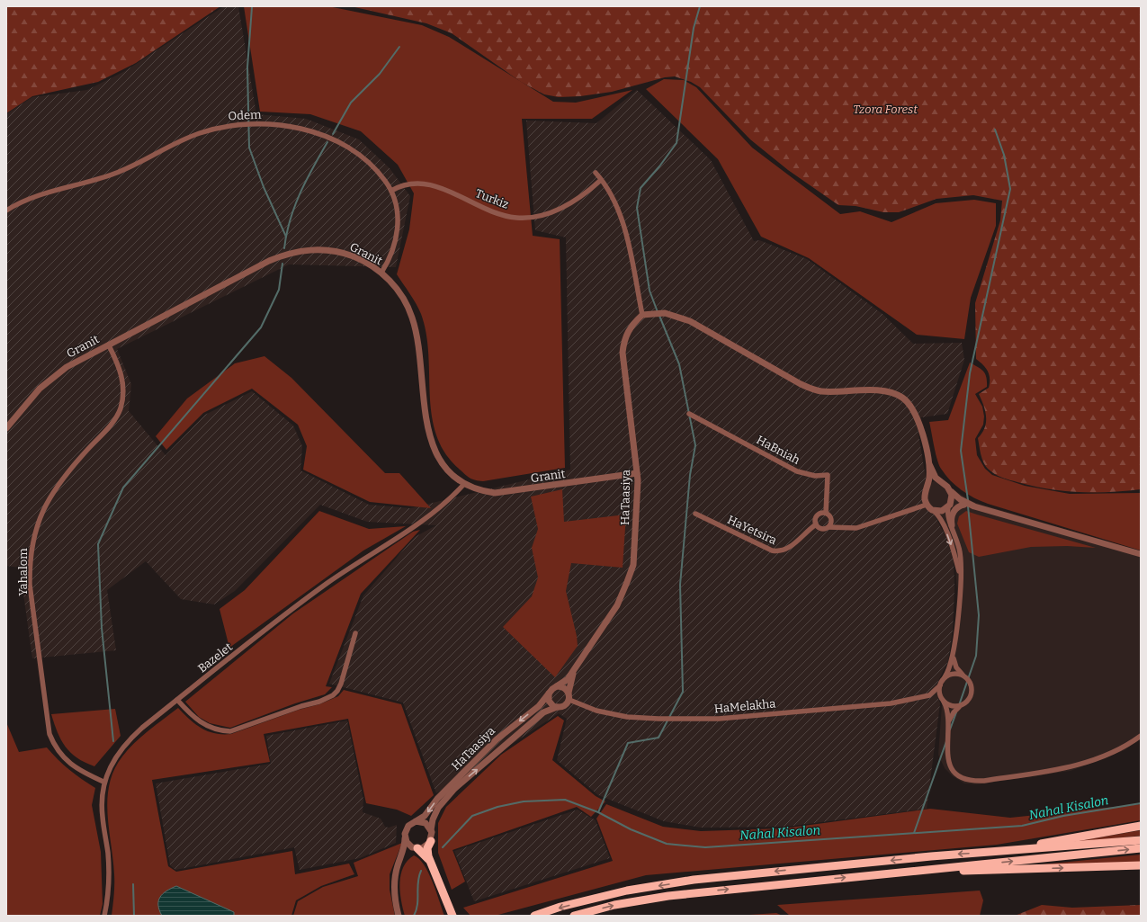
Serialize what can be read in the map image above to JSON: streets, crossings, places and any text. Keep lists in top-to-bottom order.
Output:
{
  "streets": {
    "street": [
      "Odem",
      "Turkiz",
      "Granit",
      "HaBniah",
      "HaTaasiya",
      "HaYetsira",
      "Yahalom",
      "Bazelet",
      "HaMelakha"
    ]
  },
  "crossings": [
    ["Odem", "Turkiz"],
    ["Odem", "Granit"],
    ["Granit", "HaTaasiya"],
    ["Granit", "Yahalom"],
    ["Granit", "Bazelet"],
    ["HaBniah", "HaYetsira"],
    ["HaTaasiya", "HaMelakha"],
    ["Yahalom", "Bazelet"]
  ],
  "water": ["Nahal Kisalon"],
  "parks": ["Tzora Forest"]
}
